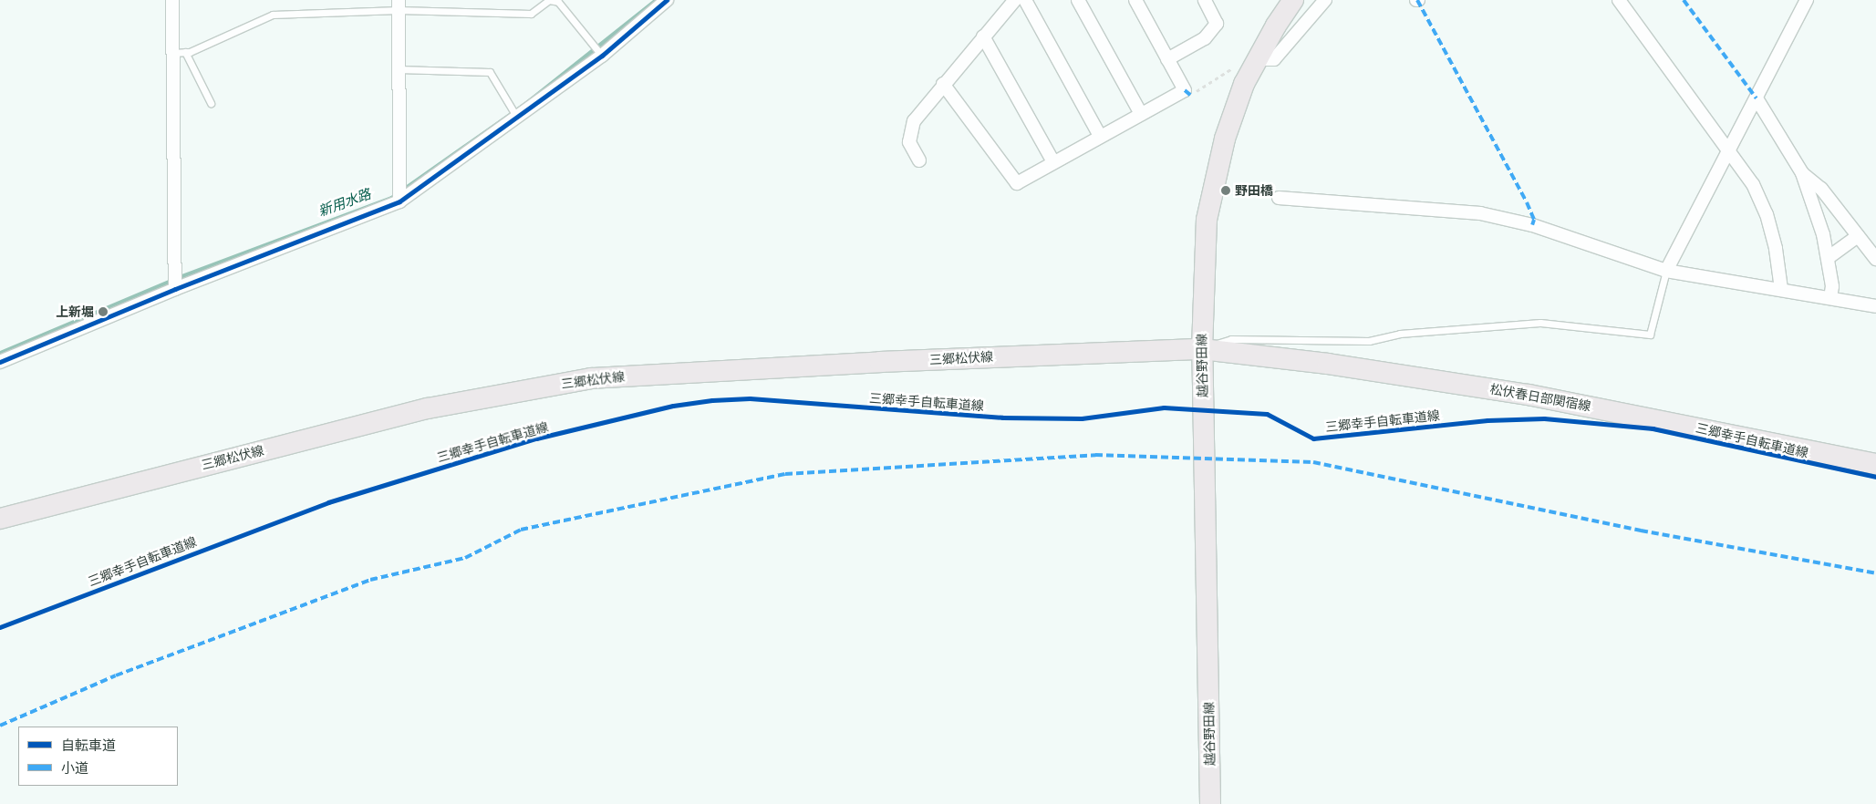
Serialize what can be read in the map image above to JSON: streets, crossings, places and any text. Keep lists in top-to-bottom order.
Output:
{
  "streets": {
    "main road": ["三郷松伏線", "越谷野田線", "松伏春日部関宿線"],
    "cycle path": ["三郷幸手自転車道線"]
  },
  "crossings": [
    ["三郷松伏線", "越谷野田線"],
    ["三郷松伏線", "松伏春日部関宿線"],
    ["越谷野田線", "松伏春日部関宿線"]
  ],
  "water": ["新用水路"],
  "places": ["野田橋", "上新堀"],
  "legend": ["自転車道", "小道"]
}
